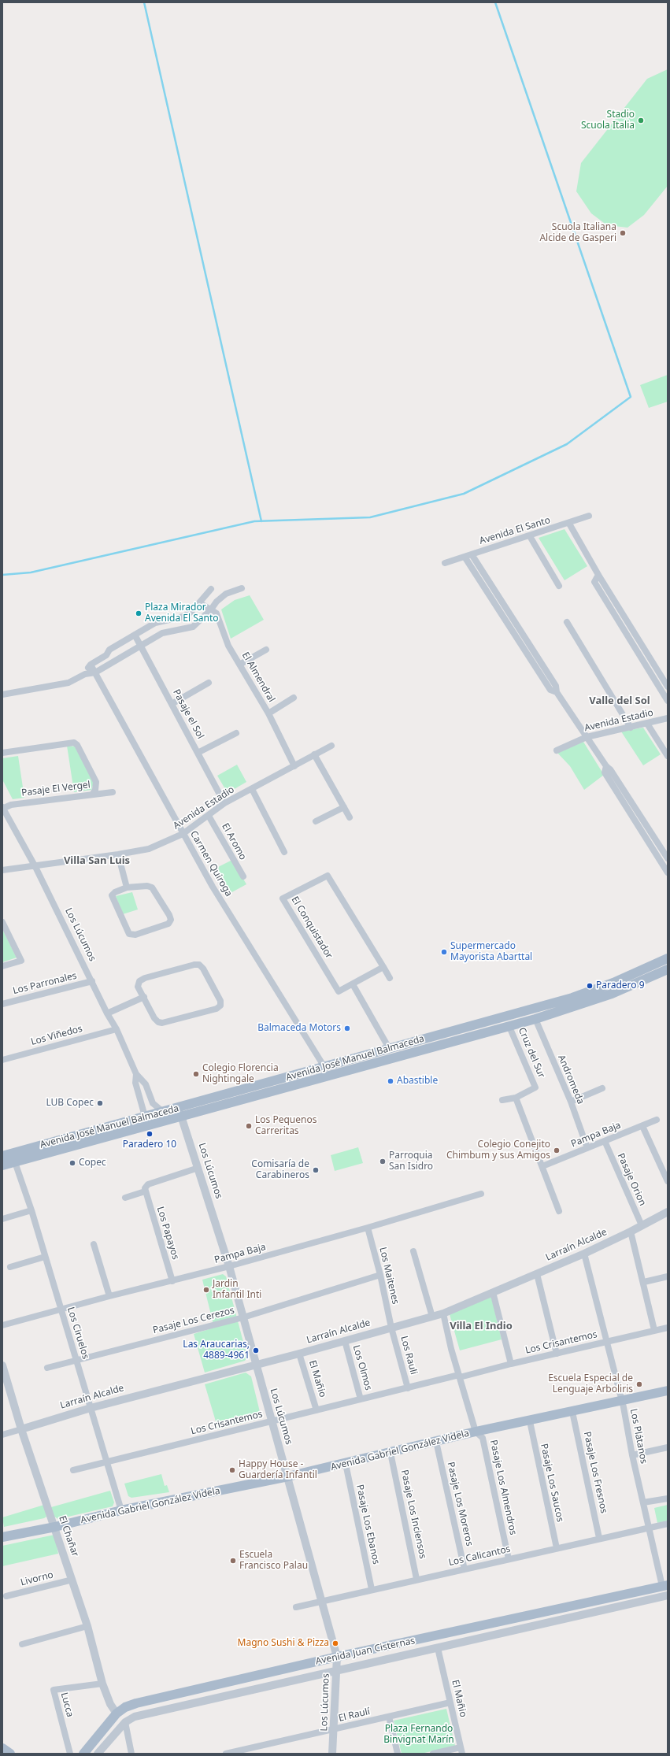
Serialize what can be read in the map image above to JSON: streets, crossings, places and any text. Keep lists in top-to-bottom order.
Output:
{
  "streets": {
    "main road": ["Avenida José Manuel Balmaceda", "Avenida Gabriel González Videla", "Avenida Juan Cisternas"],
    "street": [
      "Avenida El Santo",
      "El Almendral",
      "Pasaje el Sol",
      "Avenida Estadio",
      "Pasaje El Vergel",
      "El Aromo",
      "Carmen Quiroga",
      "El Conquistador",
      "Los Lúcumos",
      "Los Parronales",
      "Los Viñedos",
      "Cruz del Sur",
      "Andromeda",
      "Pampa Baja",
      "Pasaje Orion",
      "Los Papayos",
      "Larraín Alcalde",
      "Los Maitenes",
      "Pasaje Los Cerezos",
      "Los Ciruelos",
      "Los Crisantemos",
      "Los Rauli",
      "Los Olmos",
      "El Mañio",
      "Los Plátanos",
      "Pasaje Los Fresnos",
      "Pasaje Los Saucos",
      "Pasaje Los Almendros",
      "Pasaje Los Moreros",
      "Pasaje Los Inciensos",
      "Pasaje Los Ebanos",
      "El Chañar",
      "Los Calicantos",
      "Livorno",
      "Lucca",
      "El Raulí"
    ]
  },
  "crossings": [
    ["El Almendral", "Avenida Estadio"],
    ["Pasaje el Sol", "Avenida Estadio"],
    ["Avenida Estadio", "El Aromo"],
    ["Avenida Estadio", "Carmen Quiroga"],
    ["Avenida Estadio", "Los Lúcumos"],
    ["Pasaje El Vergel", "Los Lúcumos"],
    ["Carmen Quiroga", "Avenida José Manuel Balmaceda"],
    ["Los Lúcumos", "Los Parronales"],
    ["Los Lúcumos", "Los Viñedos"],
    ["Los Lúcumos", "Avenida José Manuel Balmaceda"],
    ["Los Lúcumos", "Pampa Baja"],
    ["Los Lúcumos", "Larraín Alcalde"],
    ["Los Lúcumos", "Pasaje Los Cerezos"],
    ["Los Lúcumos", "Los Crisantemos"],
    ["Los Lúcumos", "Avenida Gabriel González Videla"],
    ["Los Lúcumos", "Los Calicantos"],
    ["Los Lúcumos", "Avenida Juan Cisternas"],
    ["Los Lúcumos", "El Raulí"],
    ["Cruz del Sur", "Avenida José Manuel Balmaceda"],
    ["Avenida José Manuel Balmaceda", "Andromeda"],
    ["Avenida José Manuel Balmaceda", "Los Ciruelos"],
    ["Andromeda", "Pampa Baja"],
    ["Pampa Baja", "Pasaje Orion"],
    ["Pampa Baja", "Los Papayos"],
    ["Pampa Baja", "Los Maitenes"],
    ["Pampa Baja", "Los Ciruelos"],
    ["Pasaje Orion", "Larraín Alcalde"],
    ["Larraín Alcalde", "Los Maitenes"],
    ["Larraín Alcalde", "Los Ciruelos"],
    ["Larraín Alcalde", "Los Rauli"],
    ["Larraín Alcalde", "Los Olmos"],
    ["Larraín Alcalde", "El Mañio"],
    ["Larraín Alcalde", "Los Plátanos"],
    ["Larraín Alcalde", "Pasaje Los Almendros"],
    ["Larraín Alcalde", "El Chañar"],
    ["Los Maitenes", "Pasaje Los Cerezos"],
    ["Los Maitenes", "Los Rauli"],
    ["Pasaje Los Cerezos", "Los Ciruelos"],
    ["Los Ciruelos", "Los Crisantemos"],
    ["Los Ciruelos", "Avenida Gabriel González Videla"],
    ["Los Crisantemos", "Los Rauli"],
    ["Los Crisantemos", "Los Olmos"],
    ["Los Crisantemos", "El Mañio"],
    ["Los Crisantemos", "Los Plátanos"],
    ["Los Crisantemos", "Pasaje Los Almendros"],
    ["El Mañio", "Avenida Juan Cisternas"],
    ["El Mañio", "El Raulí"],
    ["Los Plátanos", "Avenida Gabriel González Videla"],
    ["Los Plátanos", "Los Calicantos"],
    ["Los Plátanos", "Avenida Juan Cisternas"],
    ["Avenida Gabriel González Videla", "Pasaje Los Fresnos"],
    ["Avenida Gabriel González Videla", "Pasaje Los Saucos"],
    ["Avenida Gabriel González Videla", "Pasaje Los Almendros"],
    ["Avenida Gabriel González Videla", "Pasaje Los Moreros"],
    ["Avenida Gabriel González Videla", "Pasaje Los Inciensos"],
    ["Avenida Gabriel González Videla", "Pasaje Los Ebanos"],
    ["Avenida Gabriel González Videla", "El Chañar"],
    ["Pasaje Los Fresnos", "Los Calicantos"],
    ["Pasaje Los Saucos", "Los Calicantos"],
    ["Pasaje Los Almendros", "Los Calicantos"],
    ["Pasaje Los Moreros", "Los Calicantos"],
    ["Pasaje Los Inciensos", "Los Calicantos"],
    ["Pasaje Los Ebanos", "Los Calicantos"],
    ["El Chañar", "Livorno"],
    ["El Chañar", "Avenida Juan Cisternas"],
    ["El Chañar", "Lucca"]
  ],
  "districts": ["Valle del Sol", "Villa San Luis", "Villa El Indio"],
  "parks": ["Plaza Fernando Binvignat Marín"],
  "places": [
    "Stadio Scuola Italia",
    "Scuola Italiana Alcide de Gasperi",
    "Plaza Mirador Avenida El Santo",
    "Supermercado Mayorista Abarttal",
    "Paradero 9",
    "Balmaceda Motors",
    "Colegio Florencia Nightingale",
    "Abastible",
    "LUB Copec",
    "Los Pequenos Carreritas",
    "Paradero 10",
    "Colegio Conejito Chimbum y sus Amigos",
    "Parroquia San Isidro",
    "Copec",
    "Comisaría de Carabineros",
    "Jardin Infantil Inti",
    "Las Araucarias, 4889-4961",
    "Escuela Especial de Lenguaje Arboliris",
    "Happy House - Guardería Infantil",
    "Escuela Francisco Palau",
    "Magno Sushi & Pizza"
  ]
}
